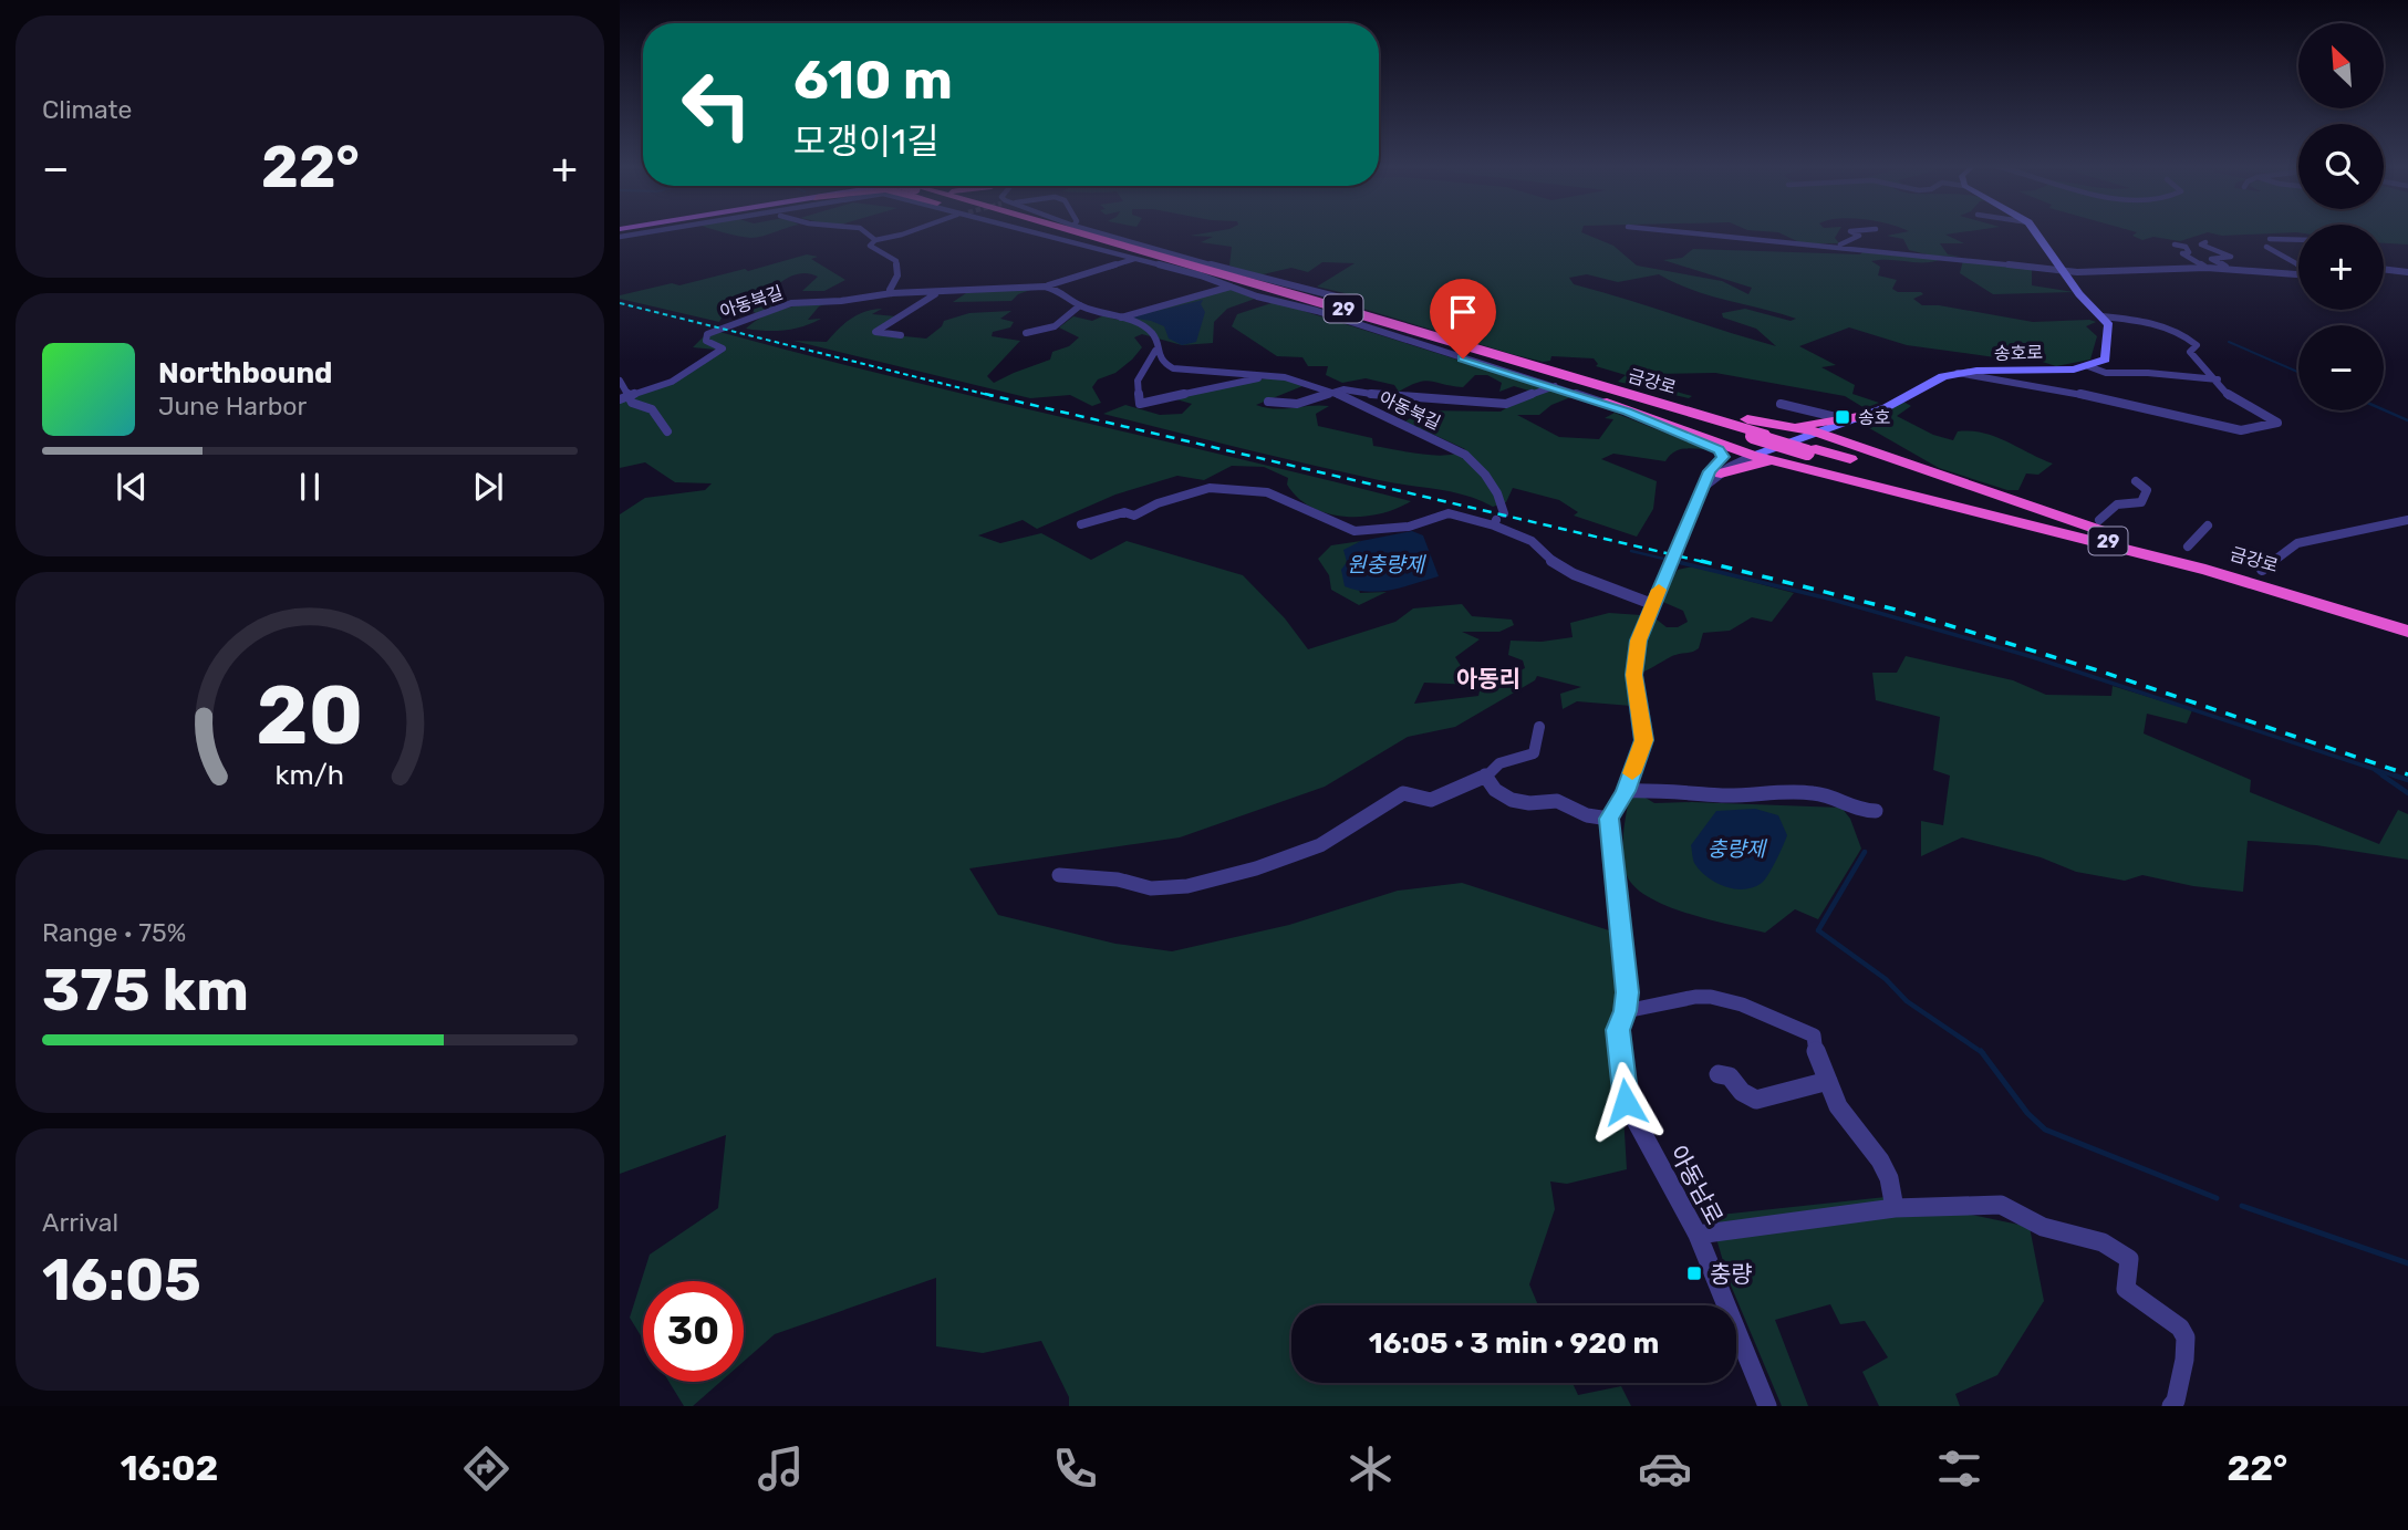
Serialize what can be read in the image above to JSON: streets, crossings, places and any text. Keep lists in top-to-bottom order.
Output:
{
  "streets": {
    "highway": ["29", "금강로"],
    "main road": ["송호로"],
    "street": ["아동북길", "아동남로"]
  },
  "crossings": [
    ["29", "송호로"],
    ["29", "금강로"],
    ["송호로", "금강로"]
  ],
  "districts": ["아동리"],
  "water": ["원충량제", "충량제"],
  "places": {
    "transit": ["송호", "충량"]
  },
  "north": "top left",
  "page": {
    "tile": [
      "Climate",
      ["Range · 75%", "375 km"],
      ["Arrival", "16:05"]
    ],
    "map_buttons": ["+", "−"],
    "turn": ["610 m", "모갱이1길"],
    "heat": ["−", "22°", "+"],
    "song": ["Northbound", "June Harbor"],
    "limit": "30",
    "trip": "16:05 · 3 min · 920 m",
    "tabs": ["16:02", "22°"],
    "gauge": ["20", "km/h"]
  }
}
